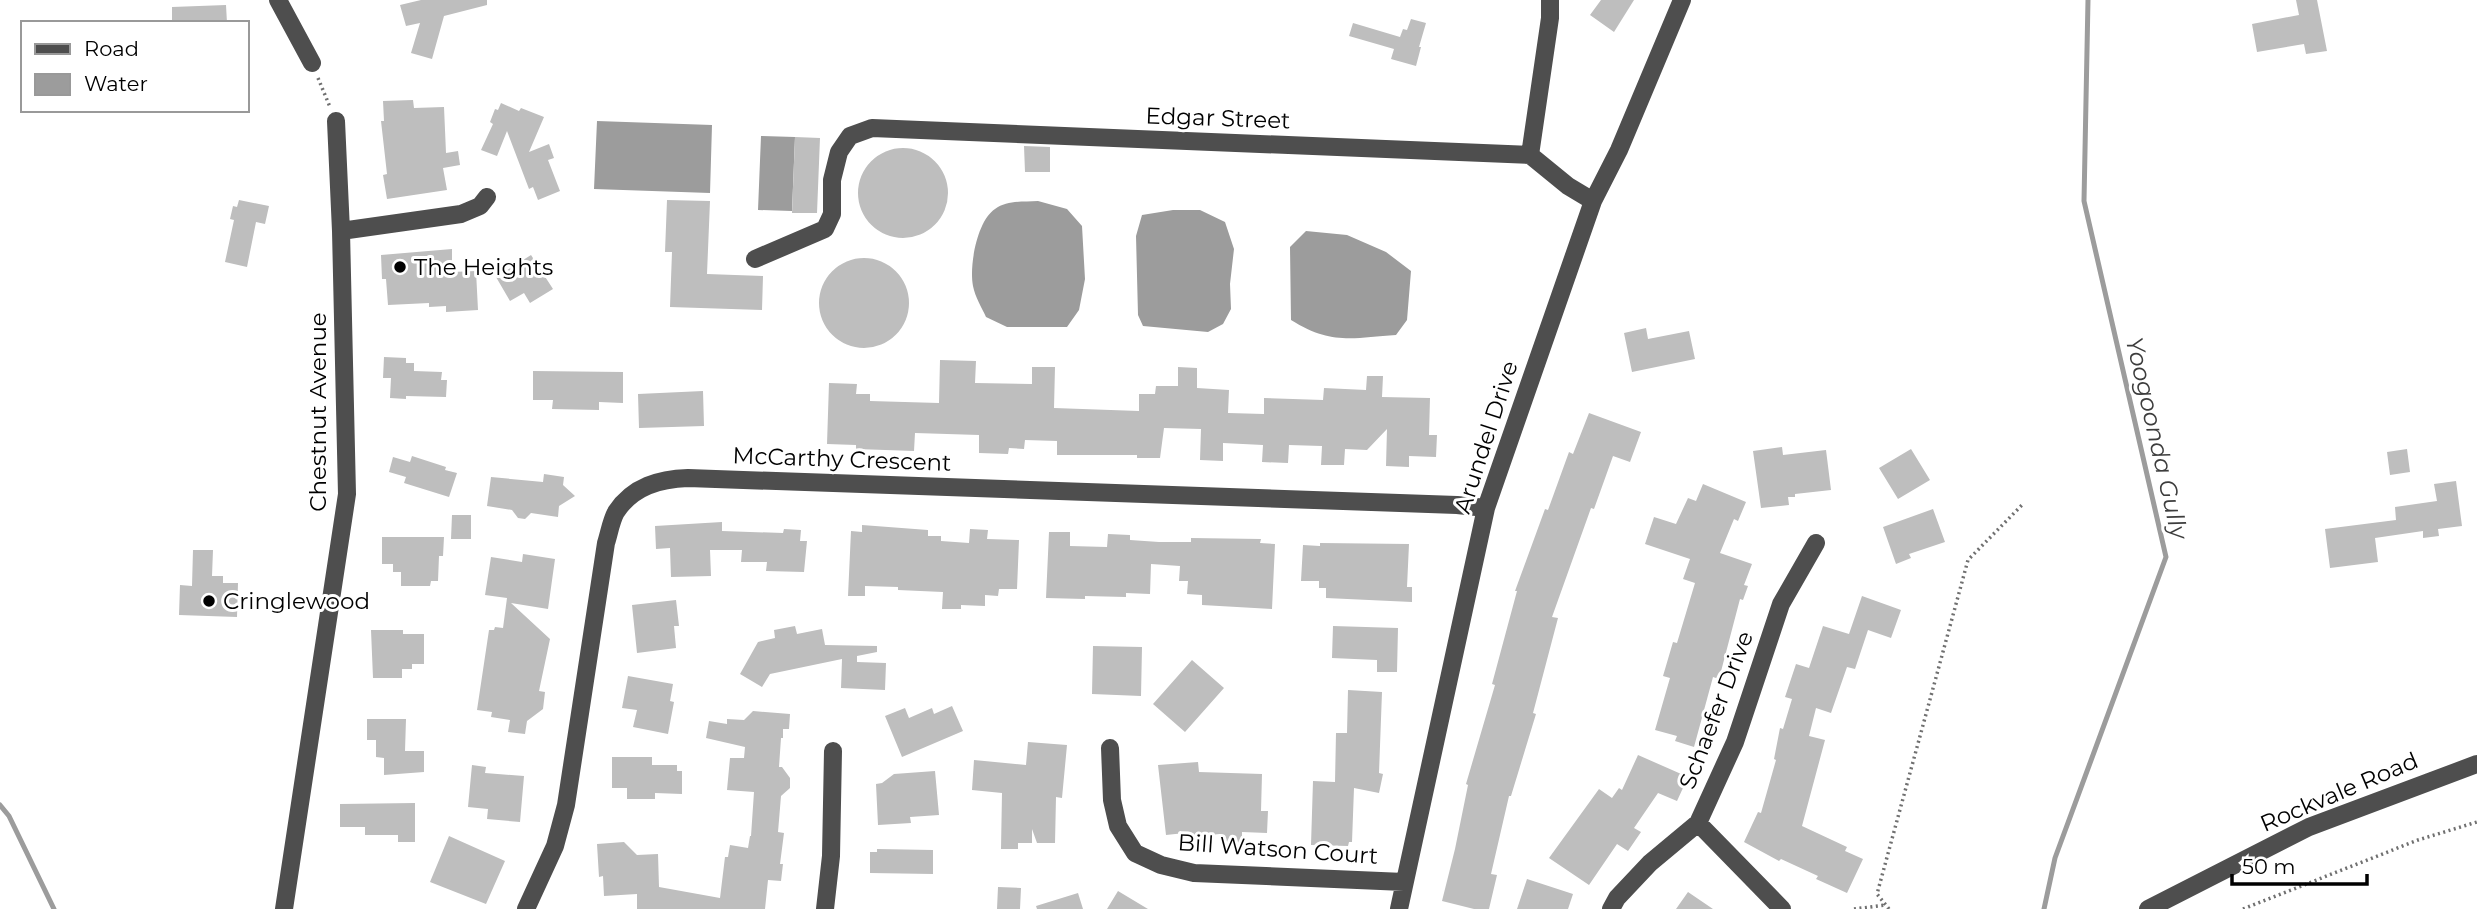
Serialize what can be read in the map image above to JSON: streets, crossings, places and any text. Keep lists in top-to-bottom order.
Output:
{
  "streets": {
    "street": [
      "Edgar Street",
      "Chestnut Avenue",
      "Arundel Drive",
      "McCarthy Crescent",
      "Schaefer Drive",
      "Rockvale Road",
      "Bill Watson Court"
    ]
  },
  "crossings": [
    ["Arundel Drive", "McCarthy Crescent"],
    ["Arundel Drive", "Bill Watson Court"]
  ],
  "water": ["Yoogoonda Gully"],
  "places": ["The Heights", "Cringlewood"],
  "legend": ["Road", "Water"],
  "scale_bar": "50 m"
}
